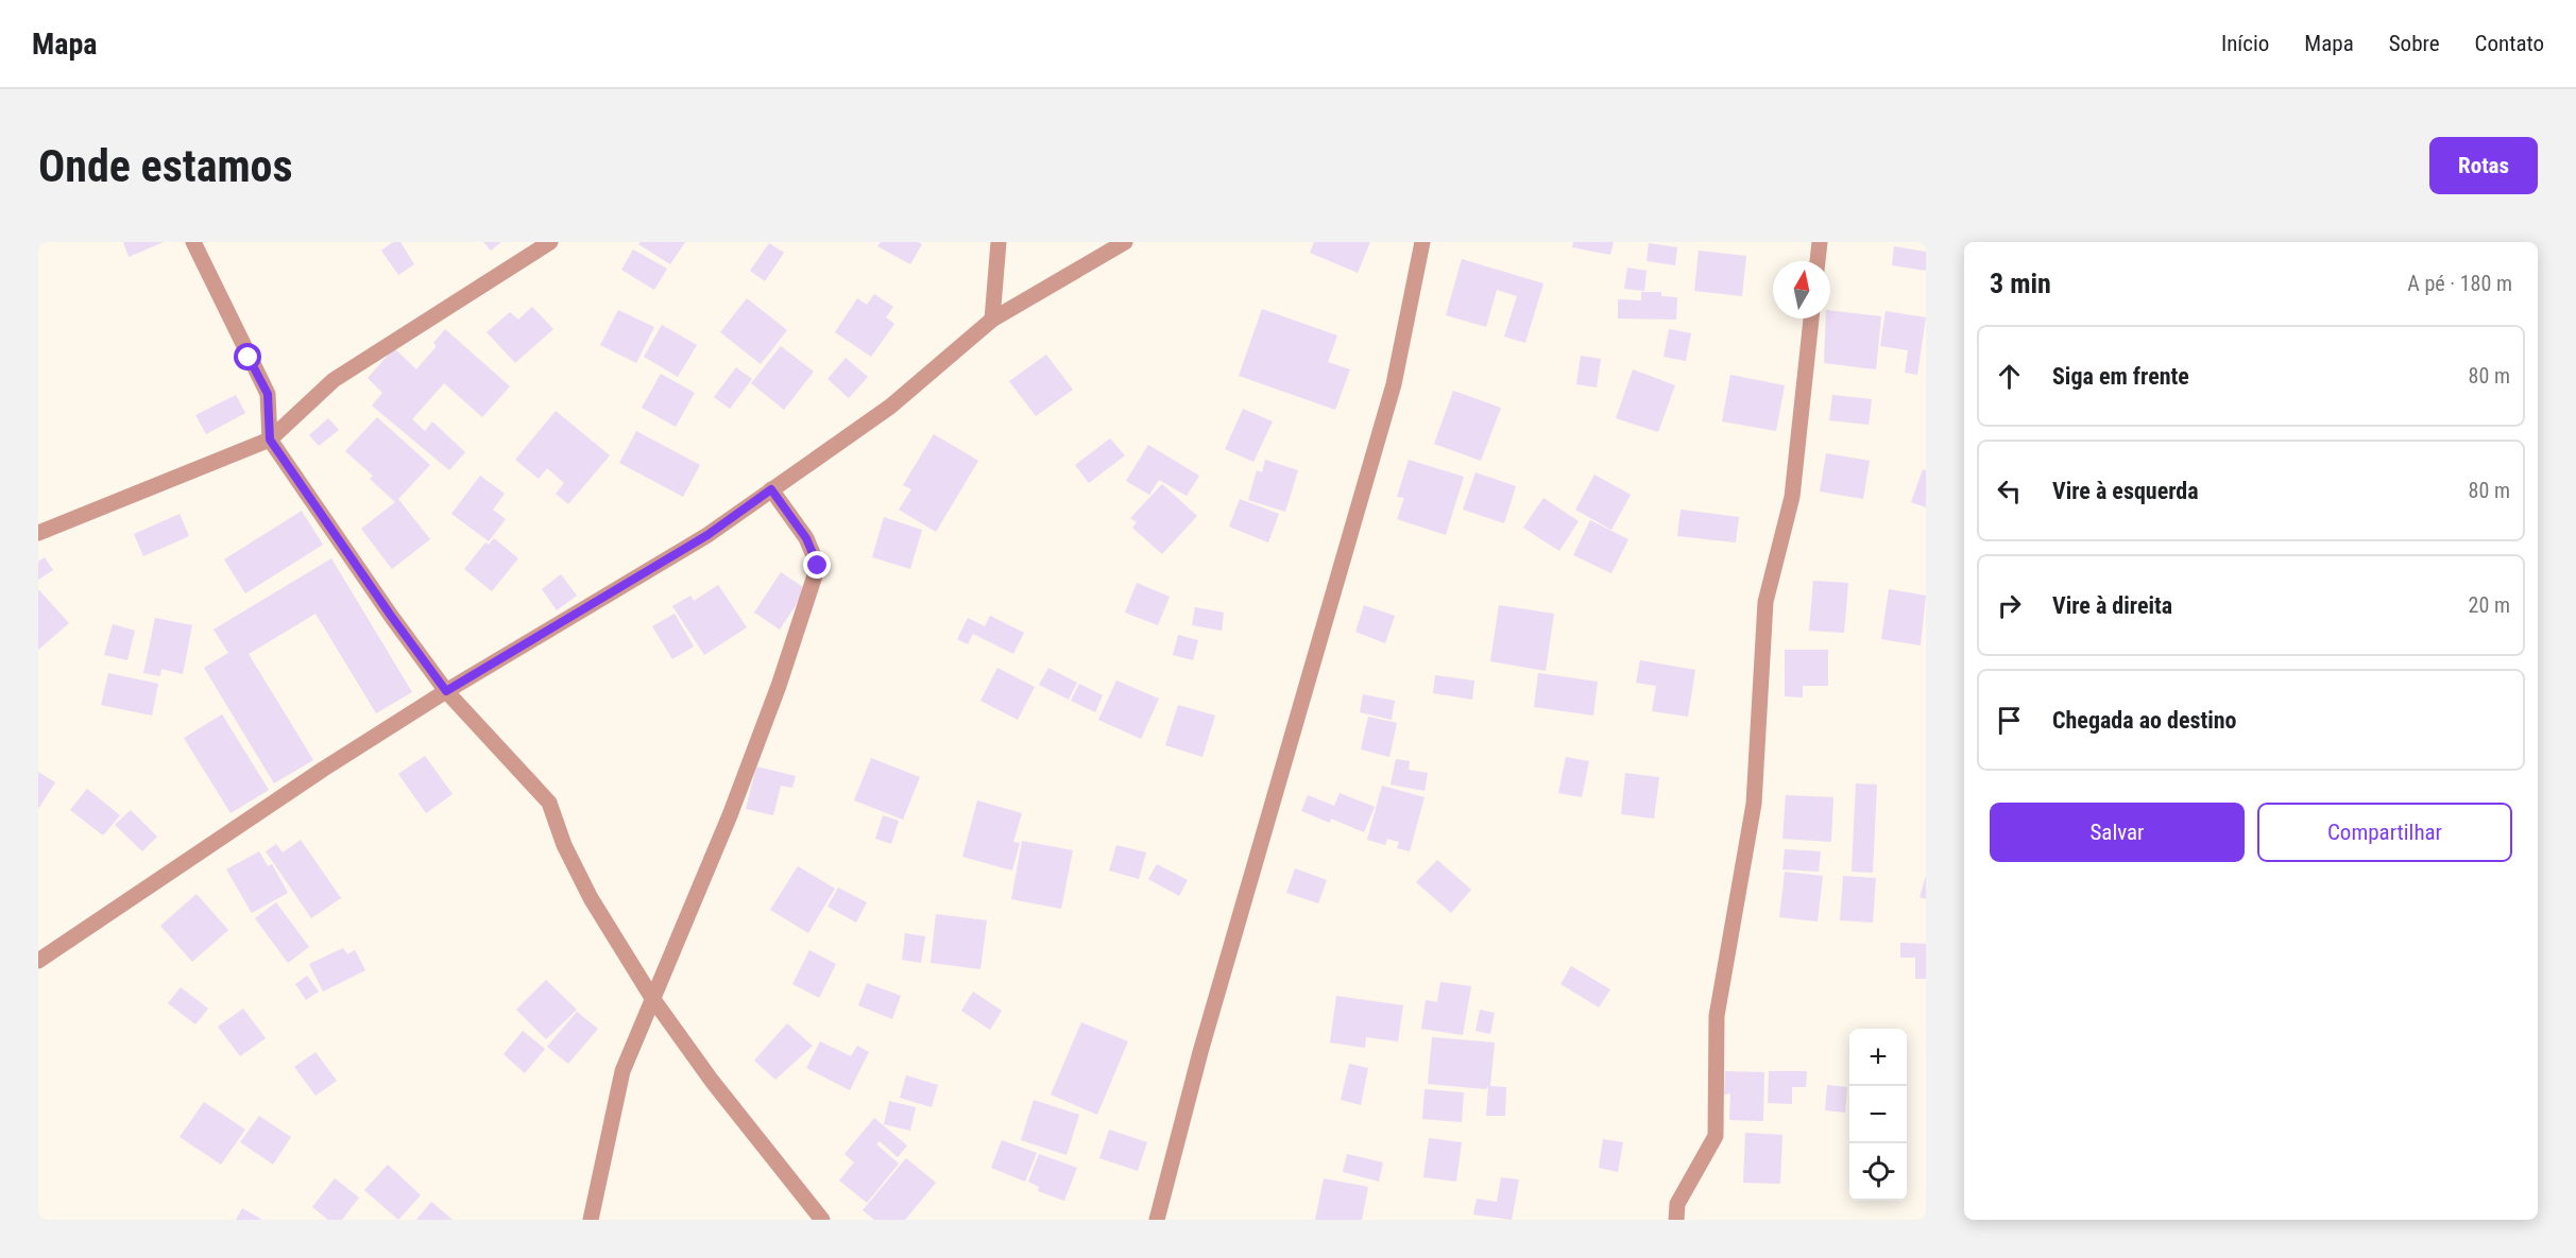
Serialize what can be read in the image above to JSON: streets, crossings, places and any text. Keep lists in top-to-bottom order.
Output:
{
  "north": "top",
  "page": {
    "header": "Mapa",
    "nav": [
      "Início",
      "Mapa",
      "Sobre",
      "Contato"
    ],
    "buttons": [
      "Rotas",
      ["Salvar", "Compartilhar"]
    ],
    "title": "Onde estamos",
    "heading": ["3 min", "A pé · 180 m"],
    "list": [
      ["Siga em frente", "80 m"],
      ["Vire à esquerda", "80 m"],
      ["Vire à direita", "20 m"],
      "Chegada ao destino"
    ],
    "map_buttons": ["+", "−"]
  }
}
